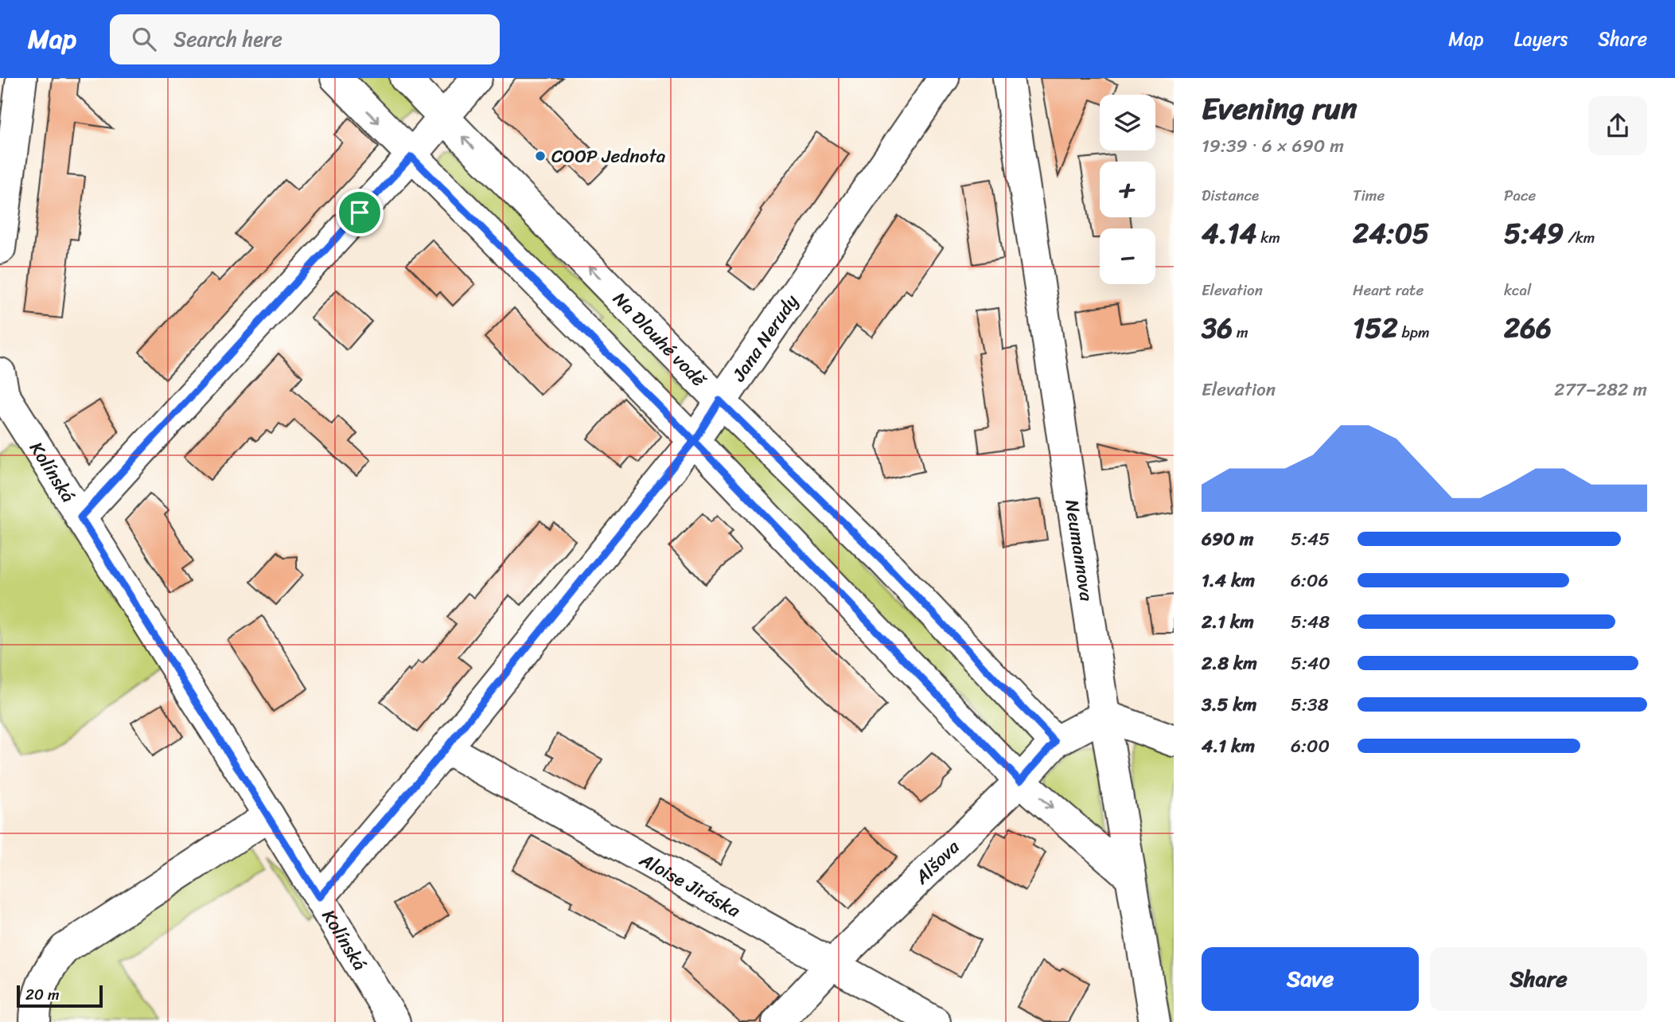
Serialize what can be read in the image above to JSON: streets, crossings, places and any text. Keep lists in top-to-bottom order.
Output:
{
  "streets": {
    "street": [
      "Jana Nerudy",
      "Na Dlouhé vodě",
      "Kolínská",
      "Neumannova",
      "Alšova",
      "Aloise Jiráska"
    ]
  },
  "crossings": [
    ["Jana Nerudy", "Na Dlouhé vodě"],
    ["Jana Nerudy", "Kolínská"],
    ["Jana Nerudy", "Aloise Jiráska"],
    ["Na Dlouhé vodě", "Alšova"],
    ["Neumannova", "Alšova"],
    ["Alšova", "Aloise Jiráska"]
  ],
  "places": ["COOP Jednota"],
  "scale_bar": "20 m",
  "page": {
    "header": "Map",
    "search": "Search here",
    "nav": ["Map", "Layers", "Share"],
    "heading": ["Evening run", "19:39 · 6 × 690 m"],
    "map_buttons": ["+", "−"],
    "stats": [
      ["Distance", "4.14 km"],
      ["Time", "24:05"],
      ["Pace", "5:49 /km"],
      ["Elevation", "36 m"],
      ["Heart rate", "152 bpm"],
      ["kcal", "266"]
    ],
    "chart": ["Elevation", "277–282 m"],
    "list": [
      {
        "name": "690 m",
        "note": "5:45"
      },
      {
        "name": "1.4 km",
        "note": "6:06"
      },
      {
        "name": "2.1 km",
        "note": "5:48"
      },
      {
        "name": "2.8 km",
        "note": "5:40"
      },
      {
        "name": "3.5 km",
        "note": "5:38"
      },
      {
        "name": "4.1 km",
        "note": "6:00"
      }
    ],
    "buttons": ["Save", "Share"],
    "scale": "20 m"
  }
}
